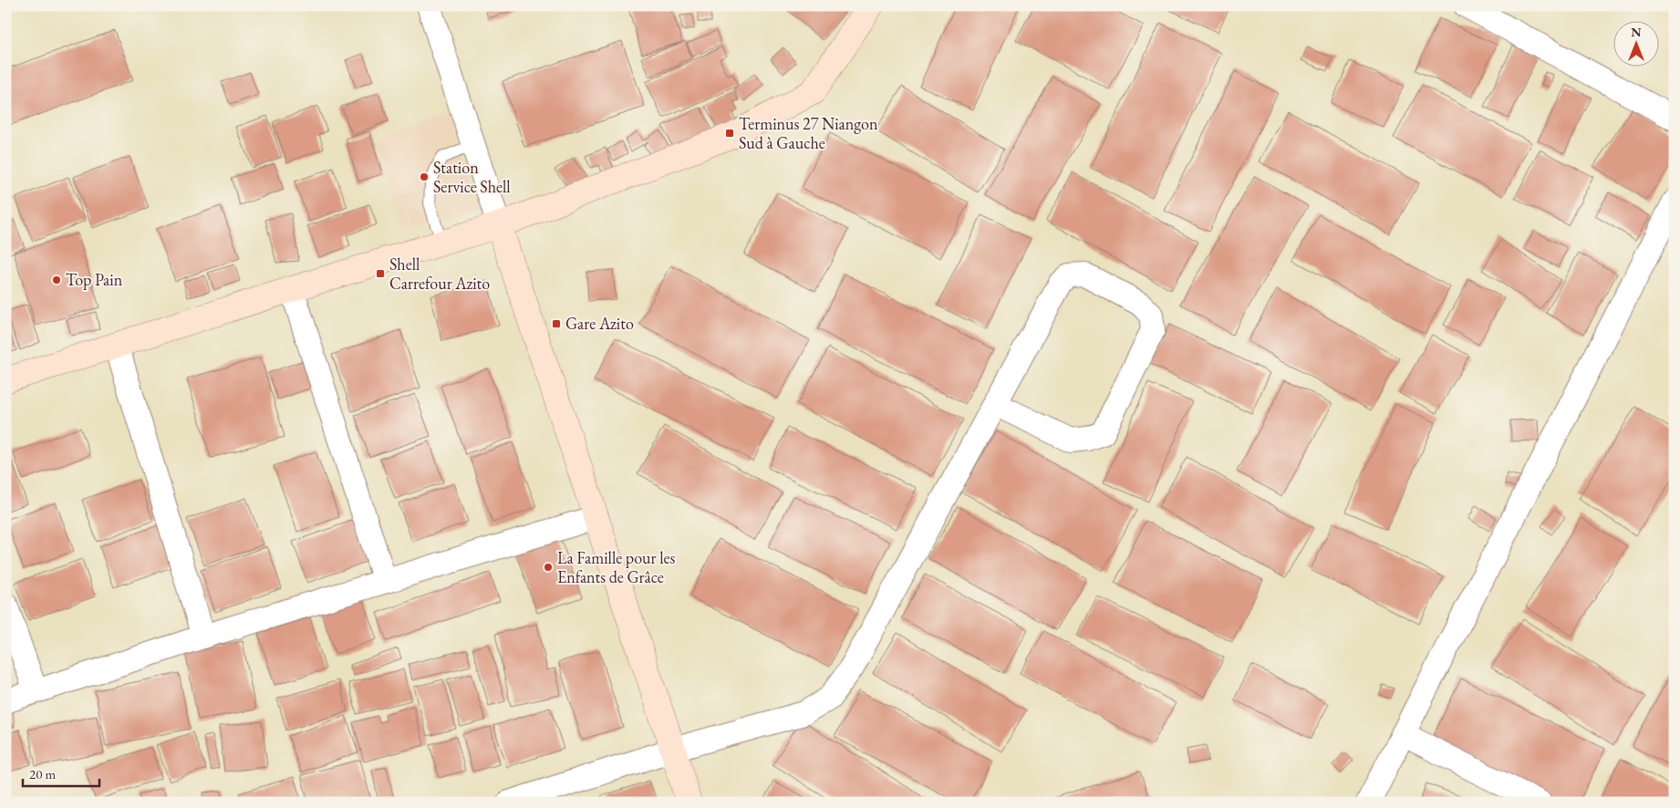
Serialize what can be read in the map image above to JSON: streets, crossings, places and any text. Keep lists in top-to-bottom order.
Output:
{
  "places": {
    "transit": ["Terminus 27 Niangon Sud à Gauche", "Shell Carrefour Azito", "Gare Azito"],
    "other": ["Station Service Shell", "Top Pain", "La Famille pour les Enfants de Grâce"]
  },
  "scale_bar": "20 m",
  "north": "top"
}
